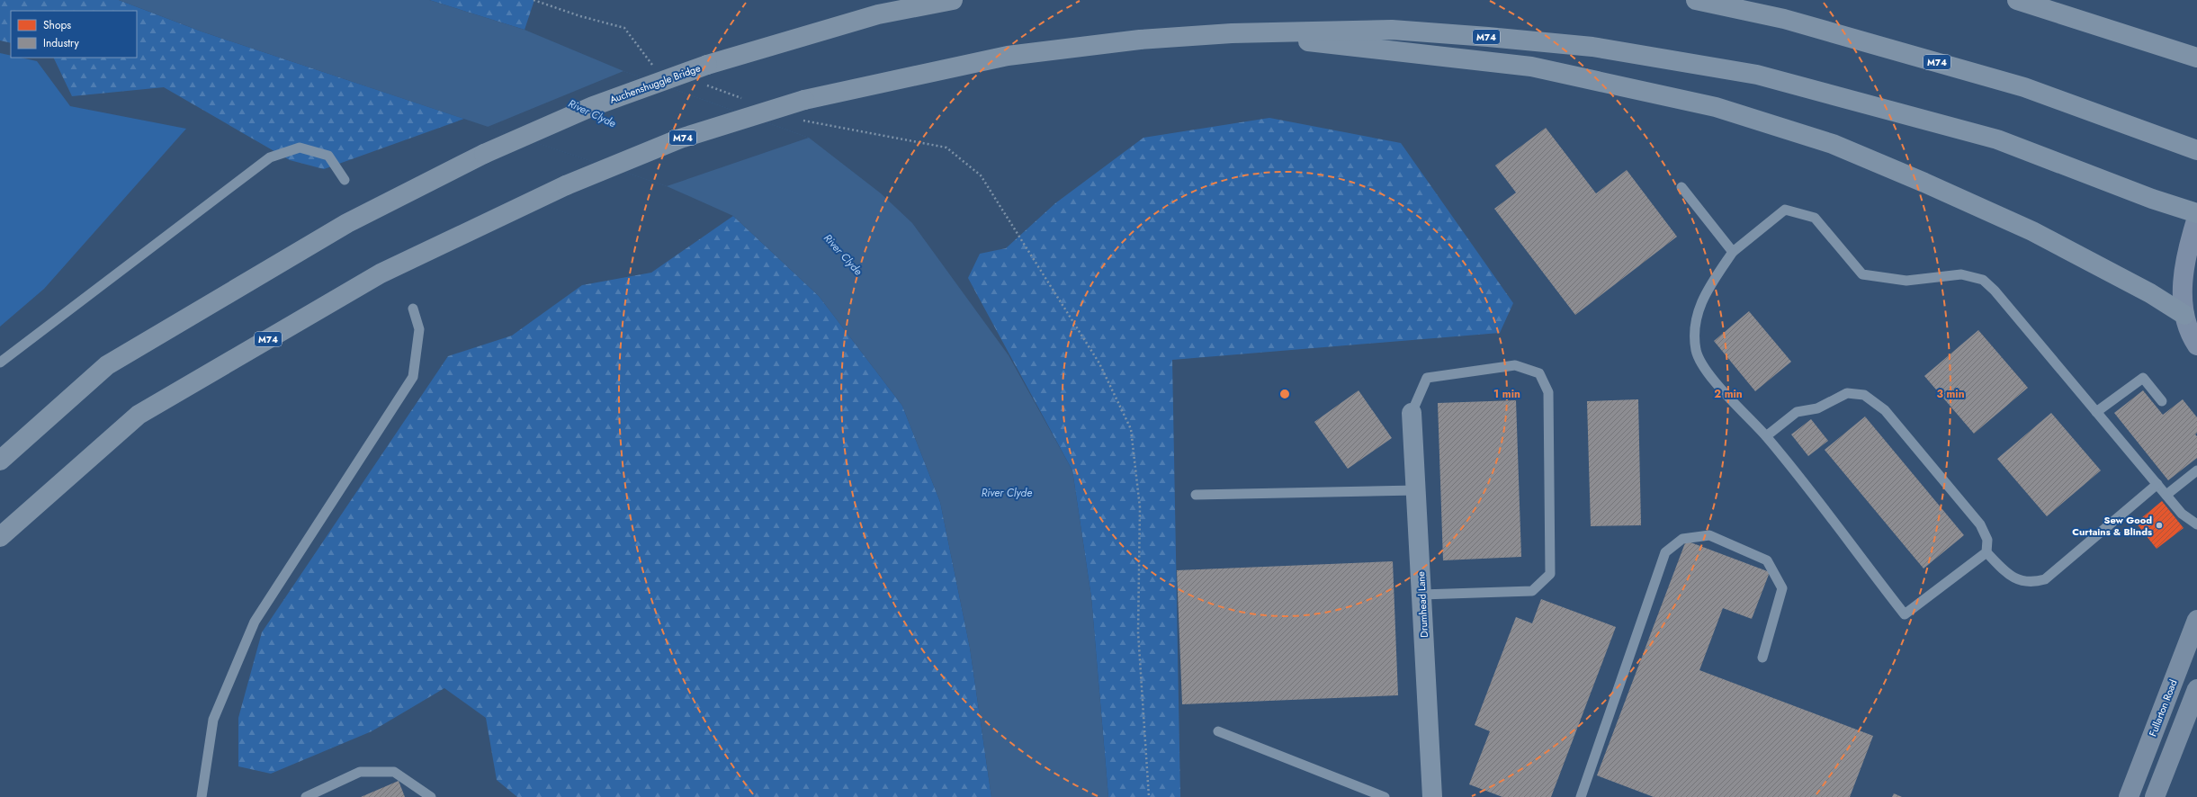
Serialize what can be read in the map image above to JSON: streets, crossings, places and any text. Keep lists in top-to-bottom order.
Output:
{
  "streets": {
    "highway": ["M74", "Auchenshuggle Bridge"],
    "street": ["Drumhead Lane", "Fullarton Road"]
  },
  "water": ["River Clyde"],
  "places": ["Sew Good Curtains & Blinds"],
  "legend": ["Shops", "Industry"],
  "rings": ["1 min", "2 min", "3 min"]
}
